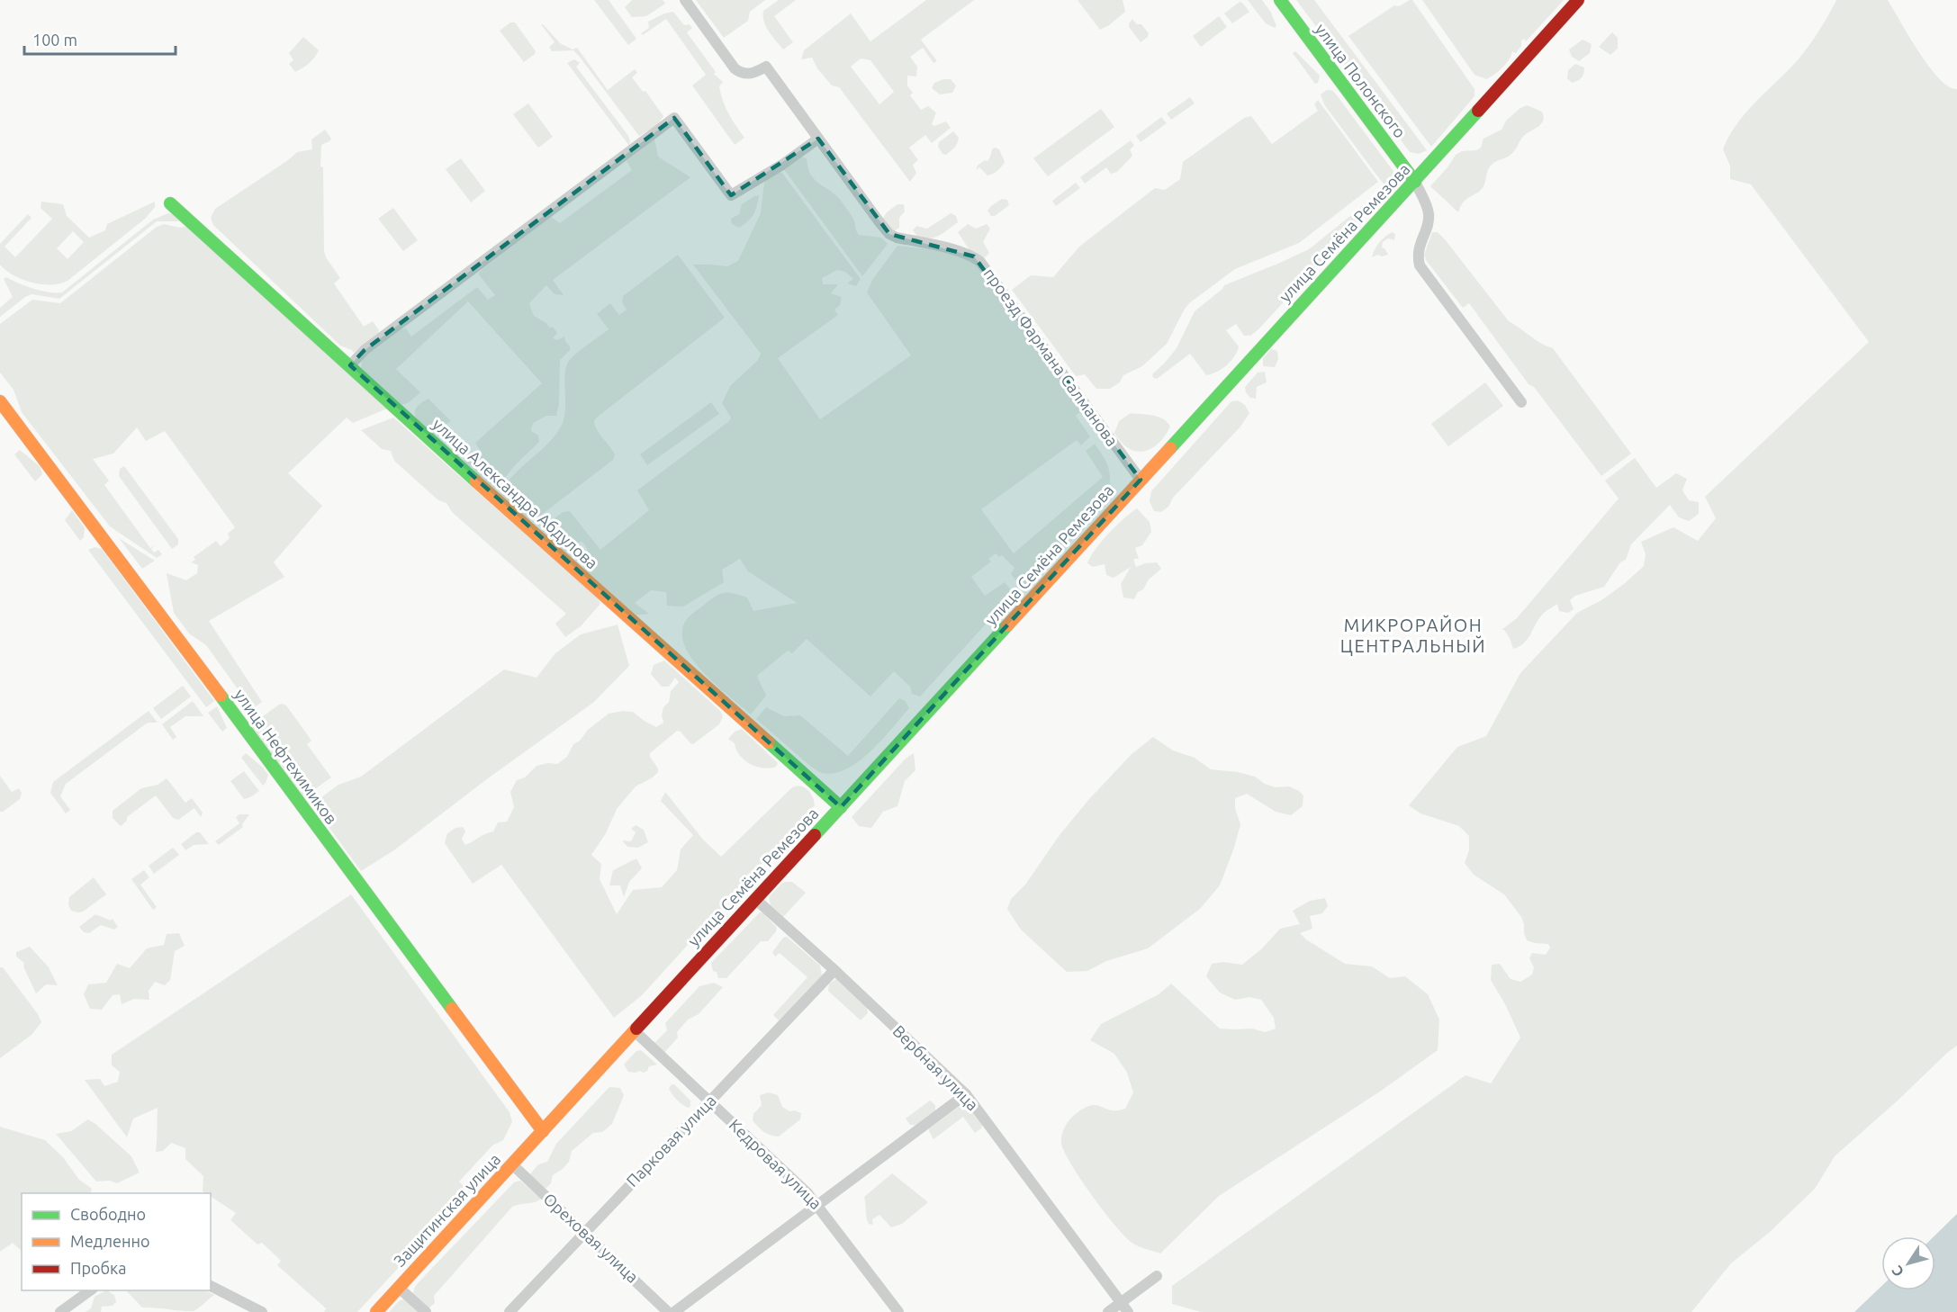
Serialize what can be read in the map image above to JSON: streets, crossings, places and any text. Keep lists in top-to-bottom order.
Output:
{
  "streets": {
    "main road": [
      "улица Полонского",
      "улица Семёна Ремезова",
      "улица Александра Абдулова",
      "улица Нефтехимиков",
      "Защитинская улица"
    ],
    "street": [
      "проезд Фармана Салманова",
      "Вербная улица",
      "Парковая улица",
      "Кедровая улица",
      "Ореховая улица"
    ]
  },
  "crossings": [
    ["улица Полонского", "улица Семёна Ремезова"],
    ["улица Семёна Ремезова", "проезд Фармана Салманова"],
    ["улица Семёна Ремезова", "улица Александра Абдулова"],
    ["улица Семёна Ремезова", "улица Нефтехимиков"],
    ["улица Семёна Ремезова", "Вербная улица"],
    ["улица Семёна Ремезова", "Кедровая улица"],
    ["улица Семёна Ремезова", "Защитинская улица"],
    ["улица Нефтехимиков", "Защитинская улица"],
    ["Вербная улица", "Парковая улица"],
    ["Парковая улица", "Кедровая улица"],
    ["Парковая улица", "Ореховая улица"],
    ["Защитинская улица", "Ореховая улица"]
  ],
  "districts": ["МИКРОРАЙОН ЦЕНТРАЛЬНЫЙ"],
  "legend": ["Свободно", "Медленно", "Пробка"],
  "scale_bar": "100 m",
  "north": "bottom left"
}
